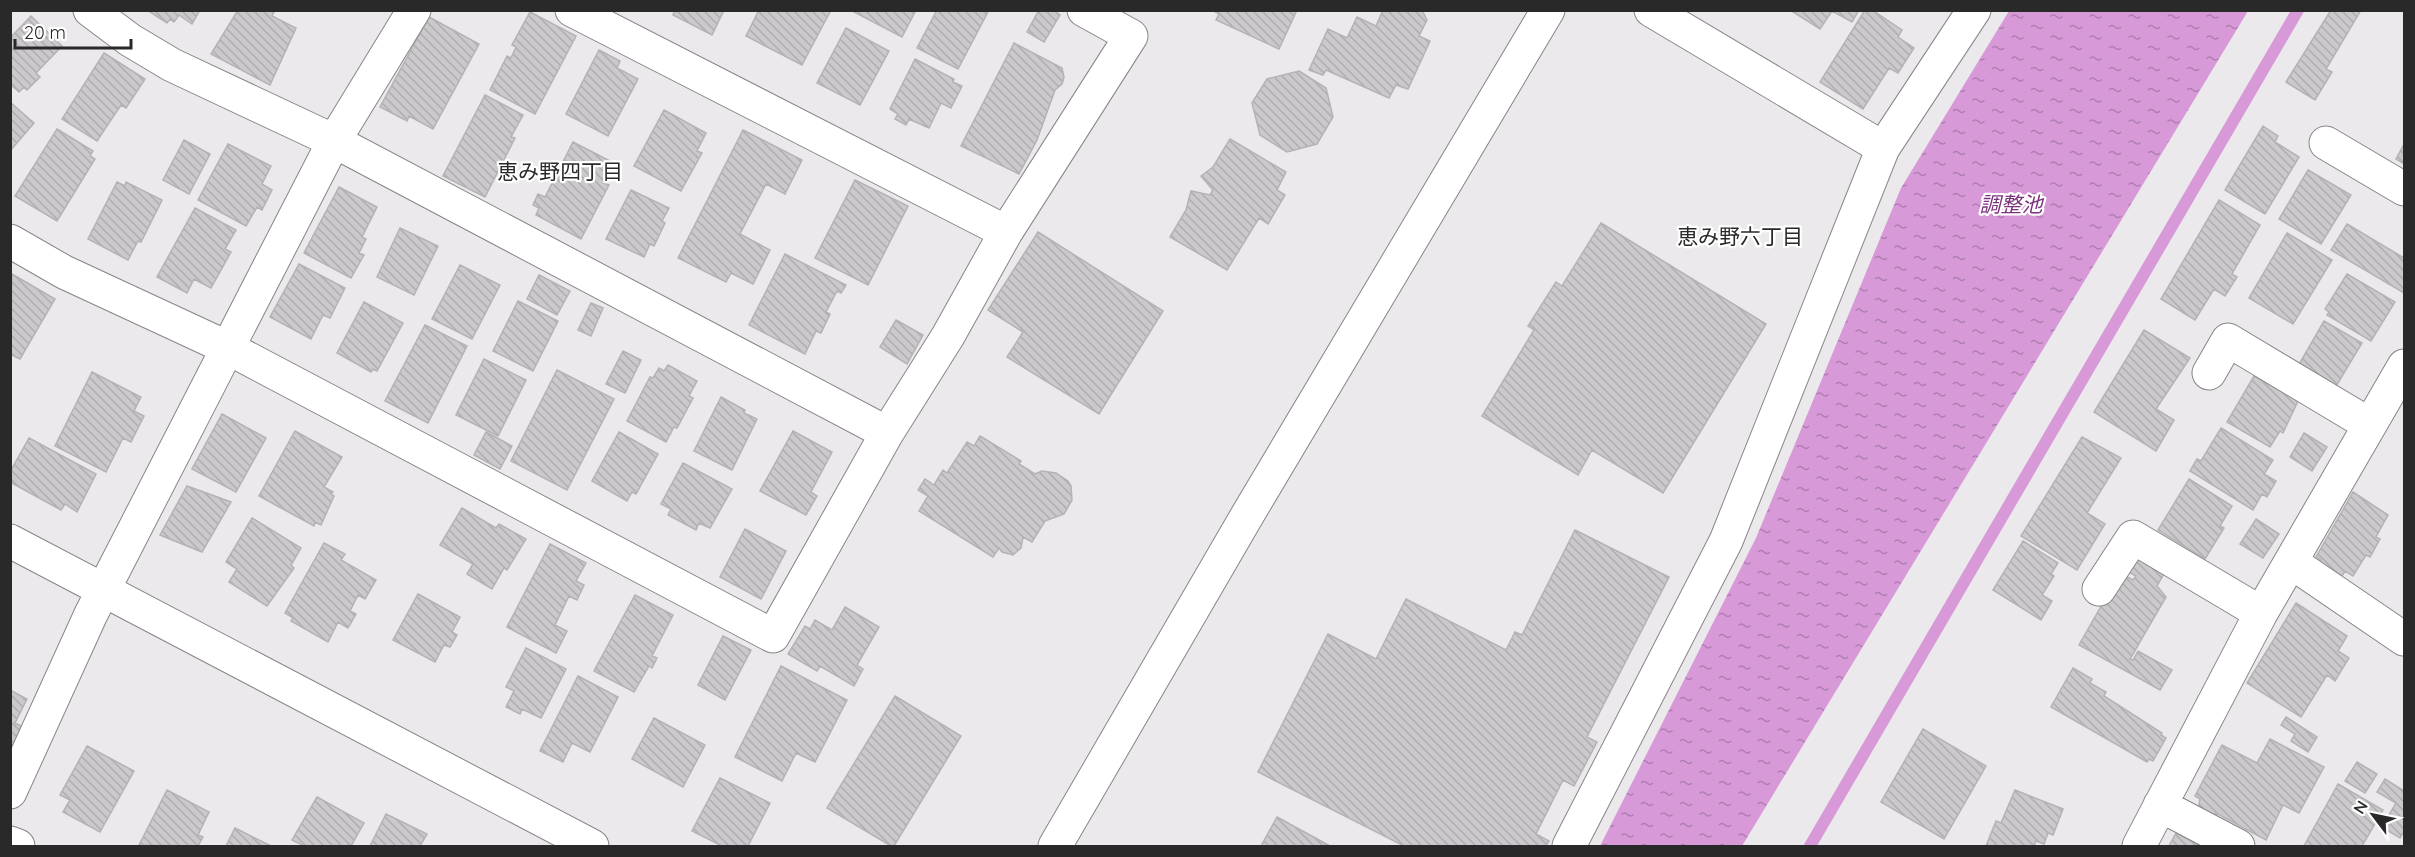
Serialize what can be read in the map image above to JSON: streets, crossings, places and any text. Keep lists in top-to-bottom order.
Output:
{
  "districts": ["恵み野四丁目", "恵み野六丁目"],
  "water": ["調整池"],
  "scale_bar": "20 m",
  "north": "top left"
}
